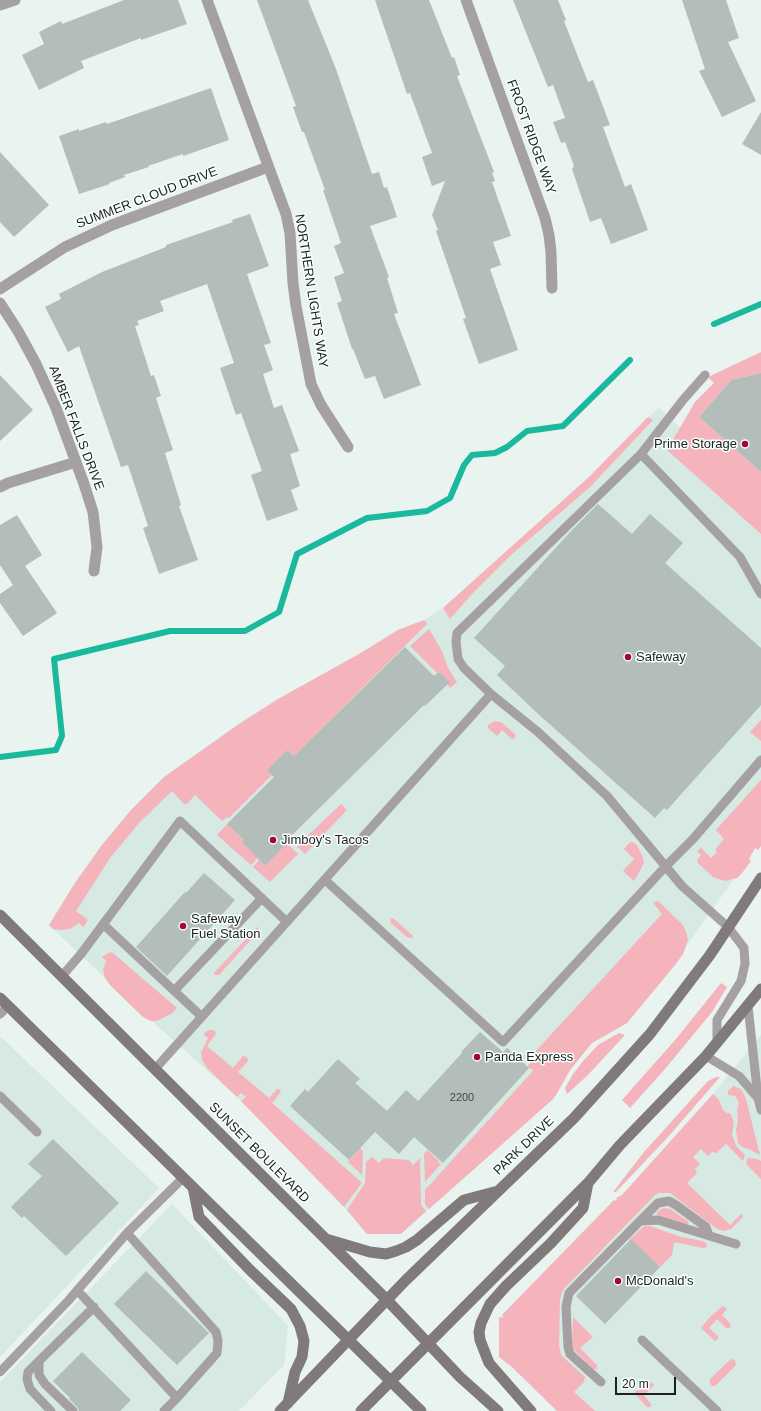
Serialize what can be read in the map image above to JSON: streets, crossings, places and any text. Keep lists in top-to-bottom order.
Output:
{
  "streets": {
    "main road": ["PARK DRIVE", "SUNSET BOULEVARD"],
    "street": [
      "FROST RIDGE WAY",
      "SUMMER CLOUD DRIVE",
      "NORTHERN LIGHTS WAY",
      "AMBER FALLS DRIVE"
    ]
  },
  "crossings": [
    ["SUMMER CLOUD DRIVE", "NORTHERN LIGHTS WAY"],
    ["PARK DRIVE", "SUNSET BOULEVARD"]
  ],
  "places": [
    "Prime Storage",
    "Safeway",
    "Jimboy's Tacos",
    "Safeway Fuel Station",
    "Panda Express",
    "McDonald's"
  ],
  "house_numbers": ["2200"],
  "scale_bar": "20 m"
}
